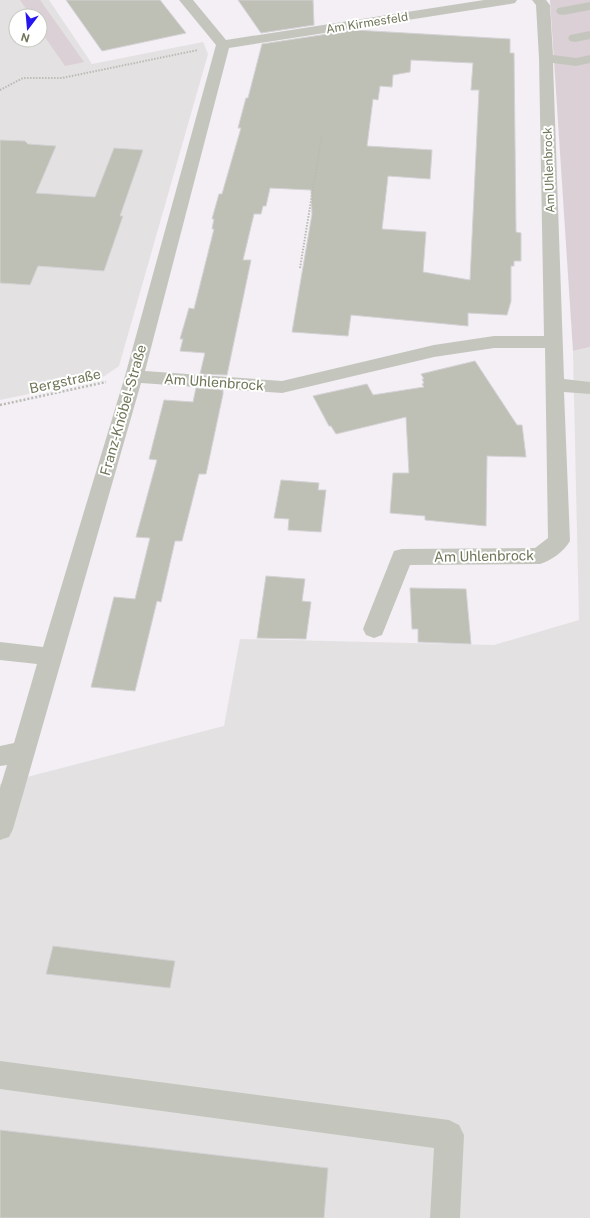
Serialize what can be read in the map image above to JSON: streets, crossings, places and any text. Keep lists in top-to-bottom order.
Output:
{
  "streets": {
    "street": ["Am Kirmesfeld", "Am Uhlenbrock", "Franz-Knöbel-Straße"],
    "path": ["Bergstraße"]
  },
  "crossings": [
    ["Am Kirmesfeld", "Franz-Knöbel-Straße"],
    ["Am Uhlenbrock", "Bergstraße"],
    ["Am Uhlenbrock", "Franz-Knöbel-Straße"],
    ["Bergstraße", "Franz-Knöbel-Straße"]
  ],
  "north": "bottom"
}
